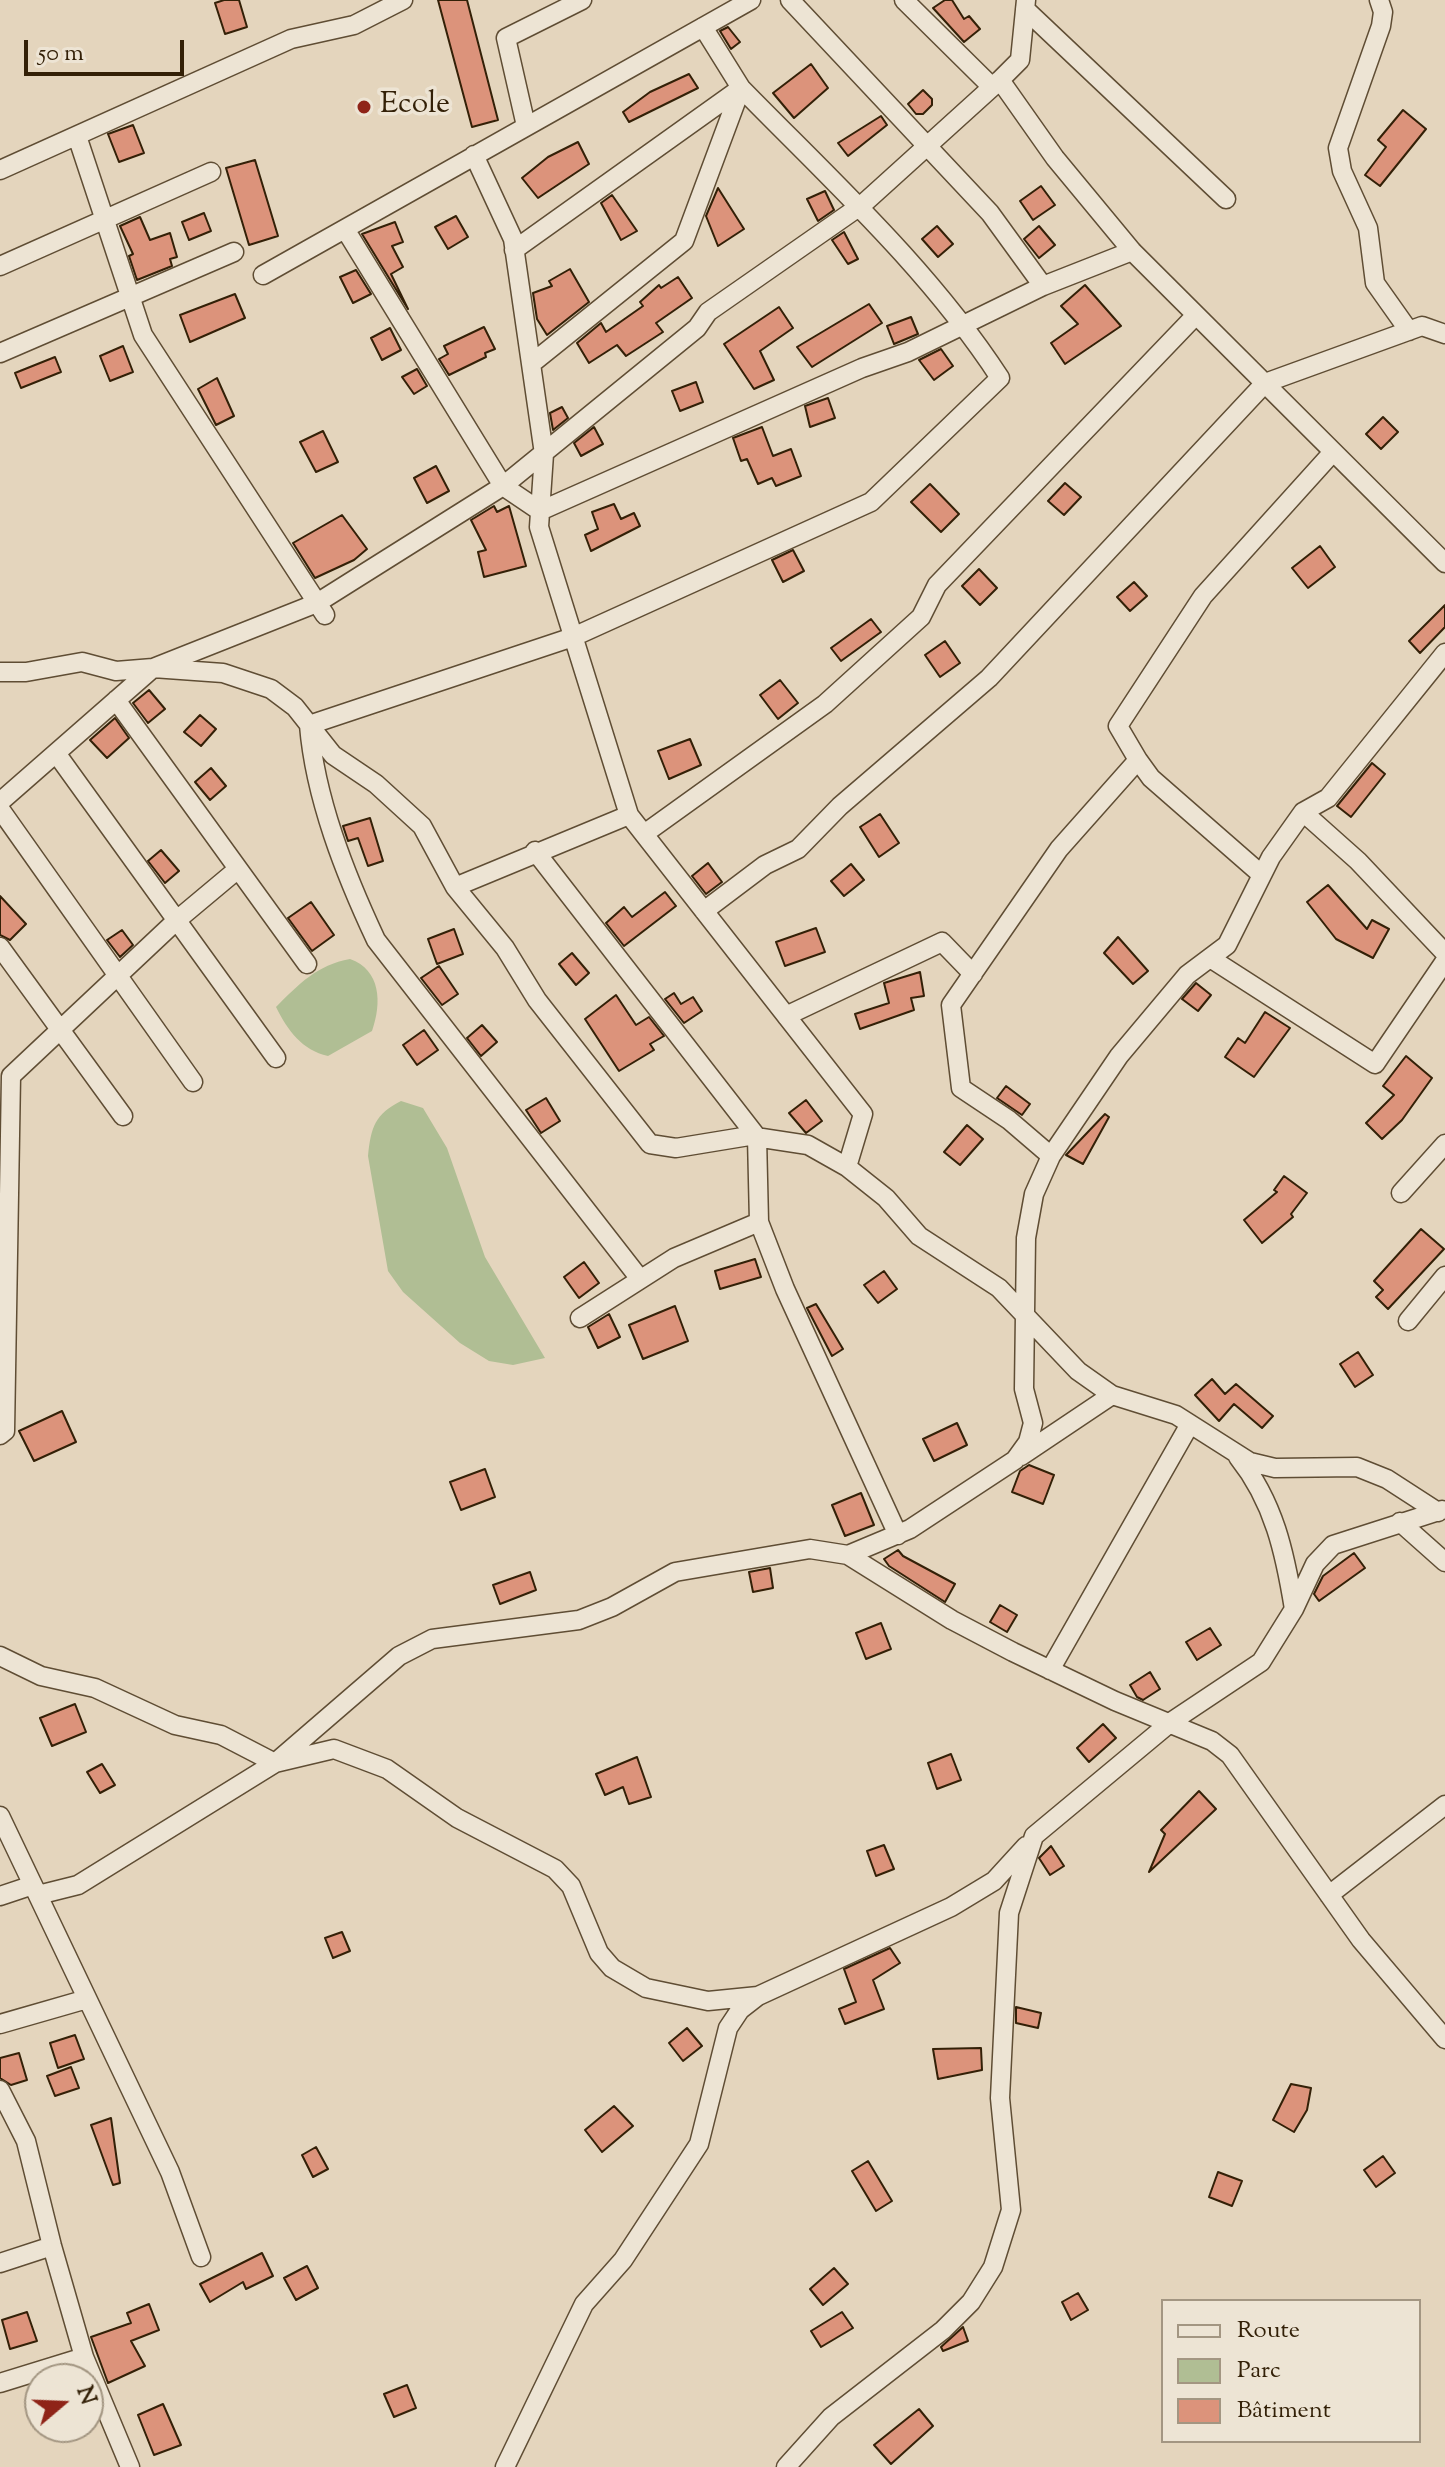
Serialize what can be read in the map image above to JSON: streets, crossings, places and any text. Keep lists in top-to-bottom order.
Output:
{
  "places": ["Ecole"],
  "legend": ["Route", "Parc", "Bâtiment"],
  "scale_bar": "50 m",
  "north": "right"
}
